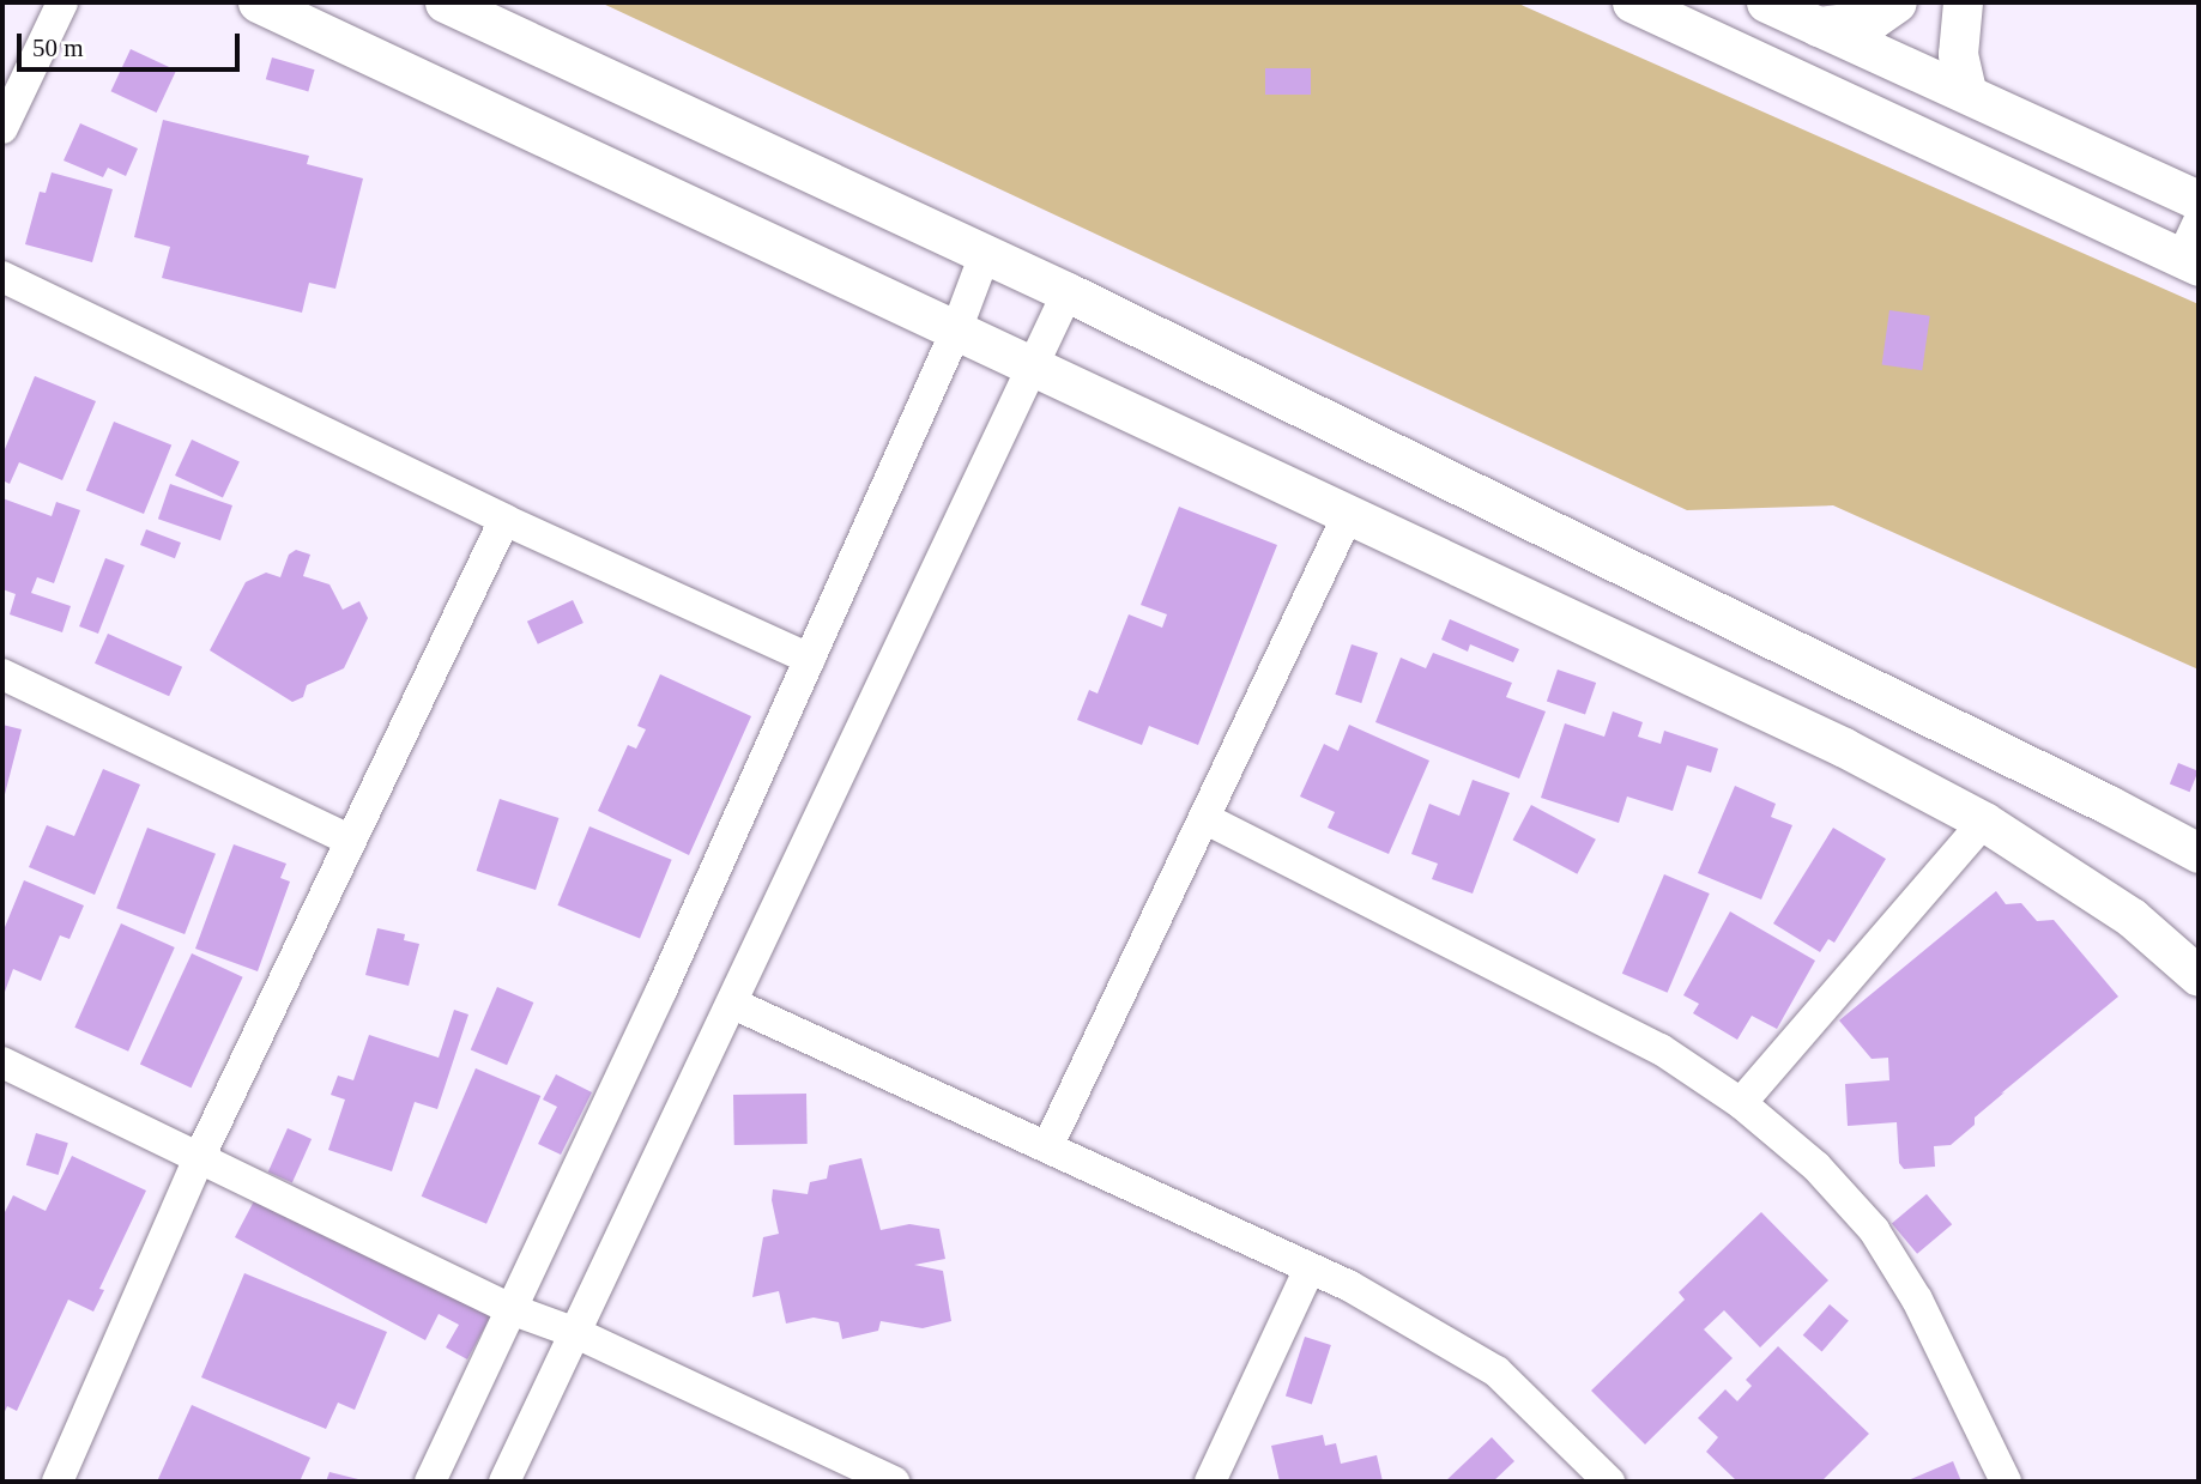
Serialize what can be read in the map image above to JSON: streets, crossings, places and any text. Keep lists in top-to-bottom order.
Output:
{
  "scale_bar": "50 m"
}
